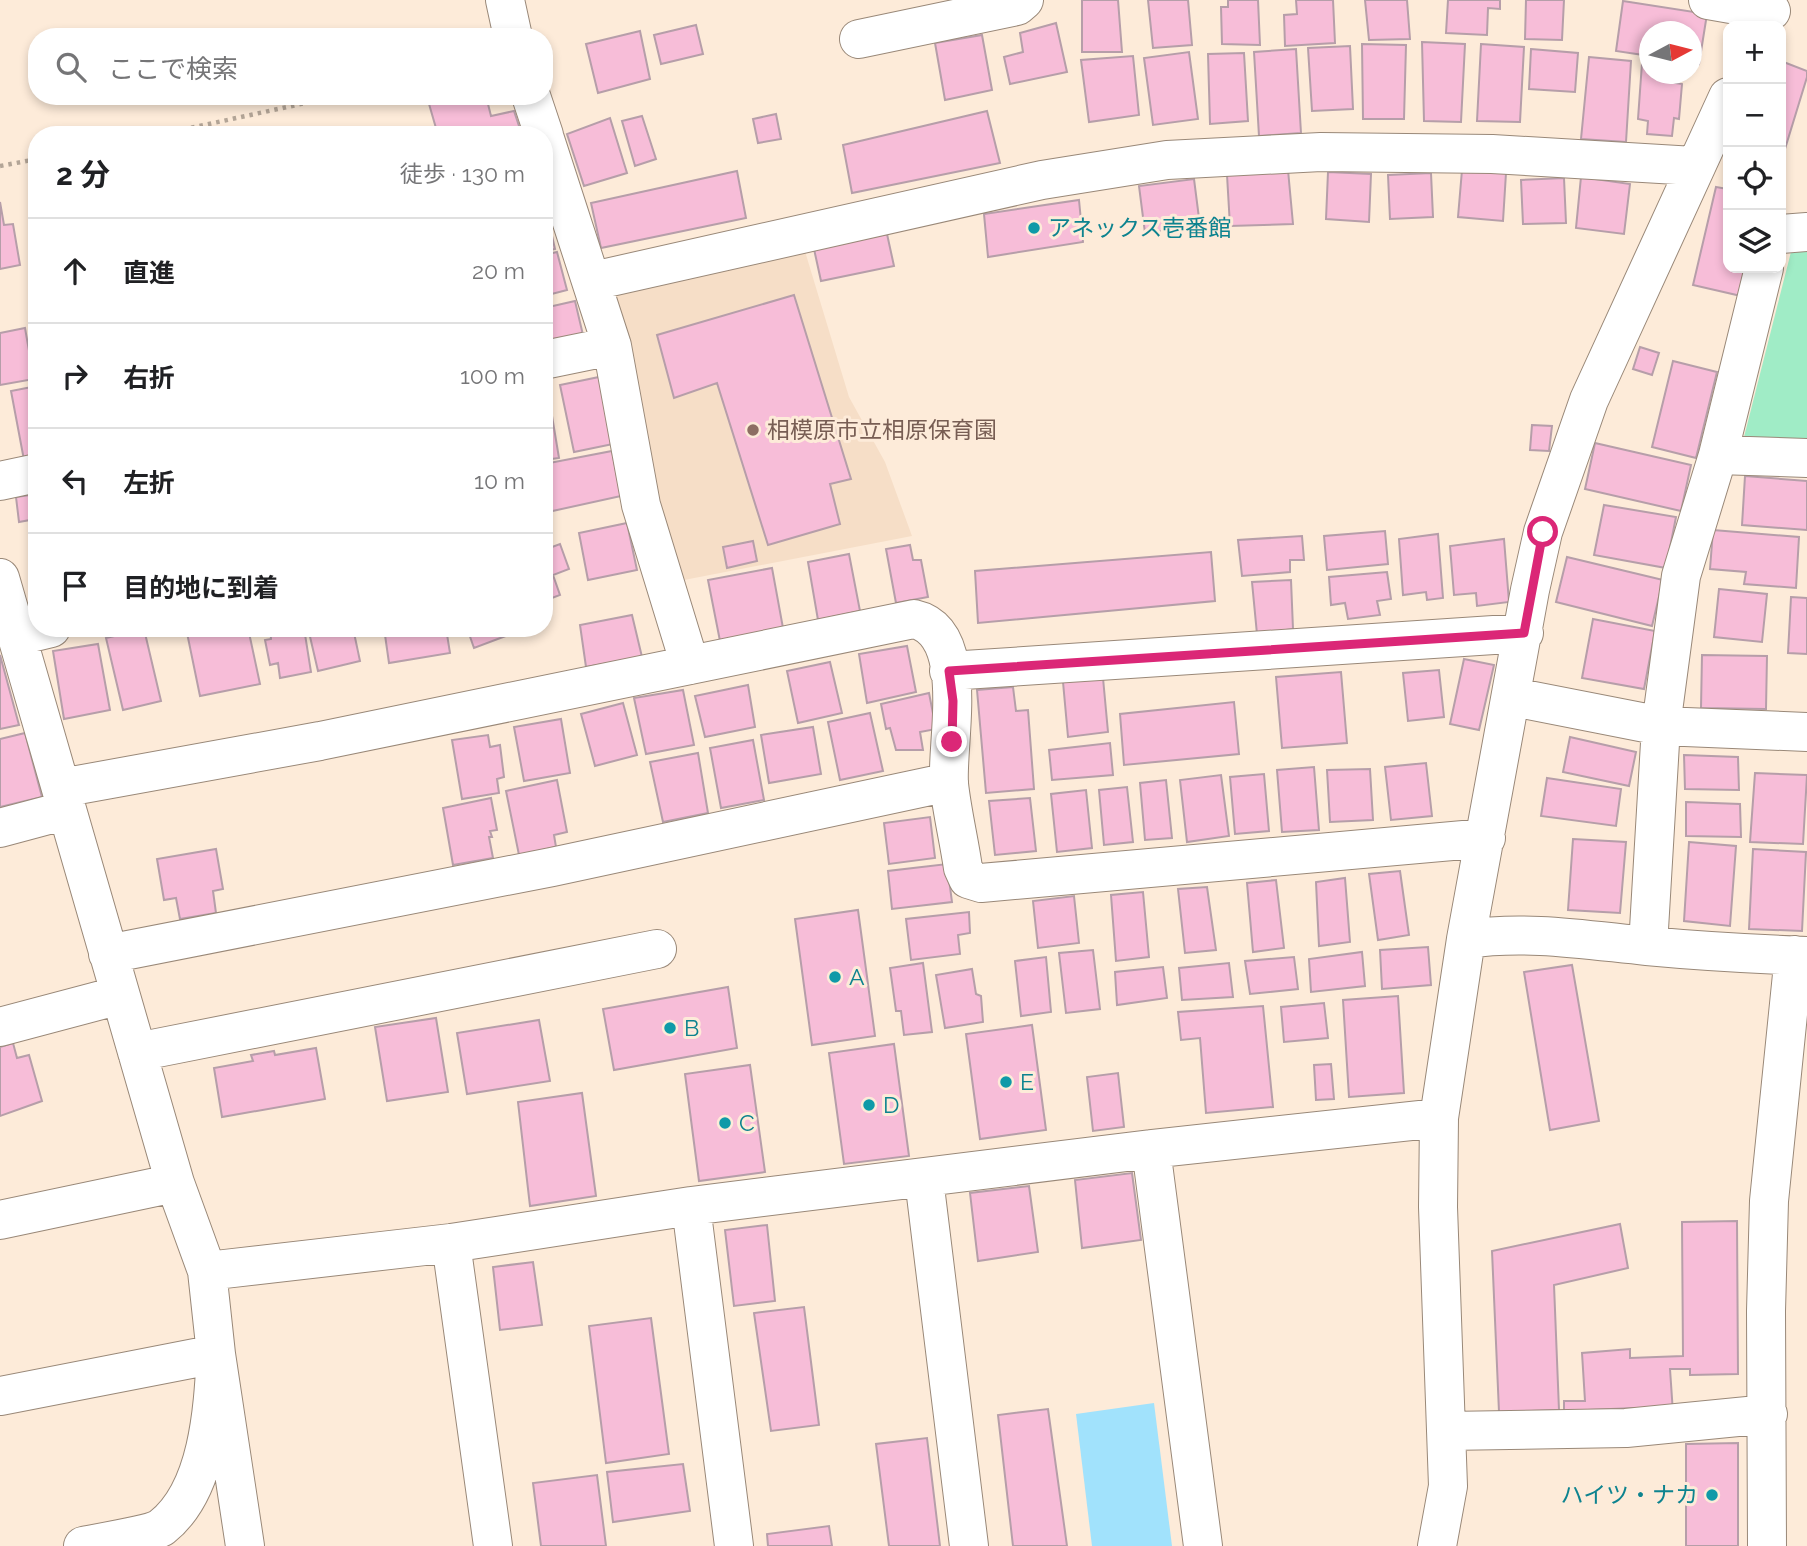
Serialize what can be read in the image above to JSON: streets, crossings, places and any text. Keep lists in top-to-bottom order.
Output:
{
  "places": [
    "アネックス壱番館",
    "相模原市立相原保育園",
    "A",
    "B",
    "E",
    "D",
    "C",
    "ハイツ・ナカ"
  ],
  "north": "right",
  "page": {
    "map_buttons": ["+", "−"],
    "search": "ここで検索",
    "heading": ["2 分", "徒歩 · 130 m"],
    "list": [
      ["直進", "20 m"],
      ["右折", "100 m"],
      ["左折", "10 m"],
      "目的地に到着"
    ]
  }
}
